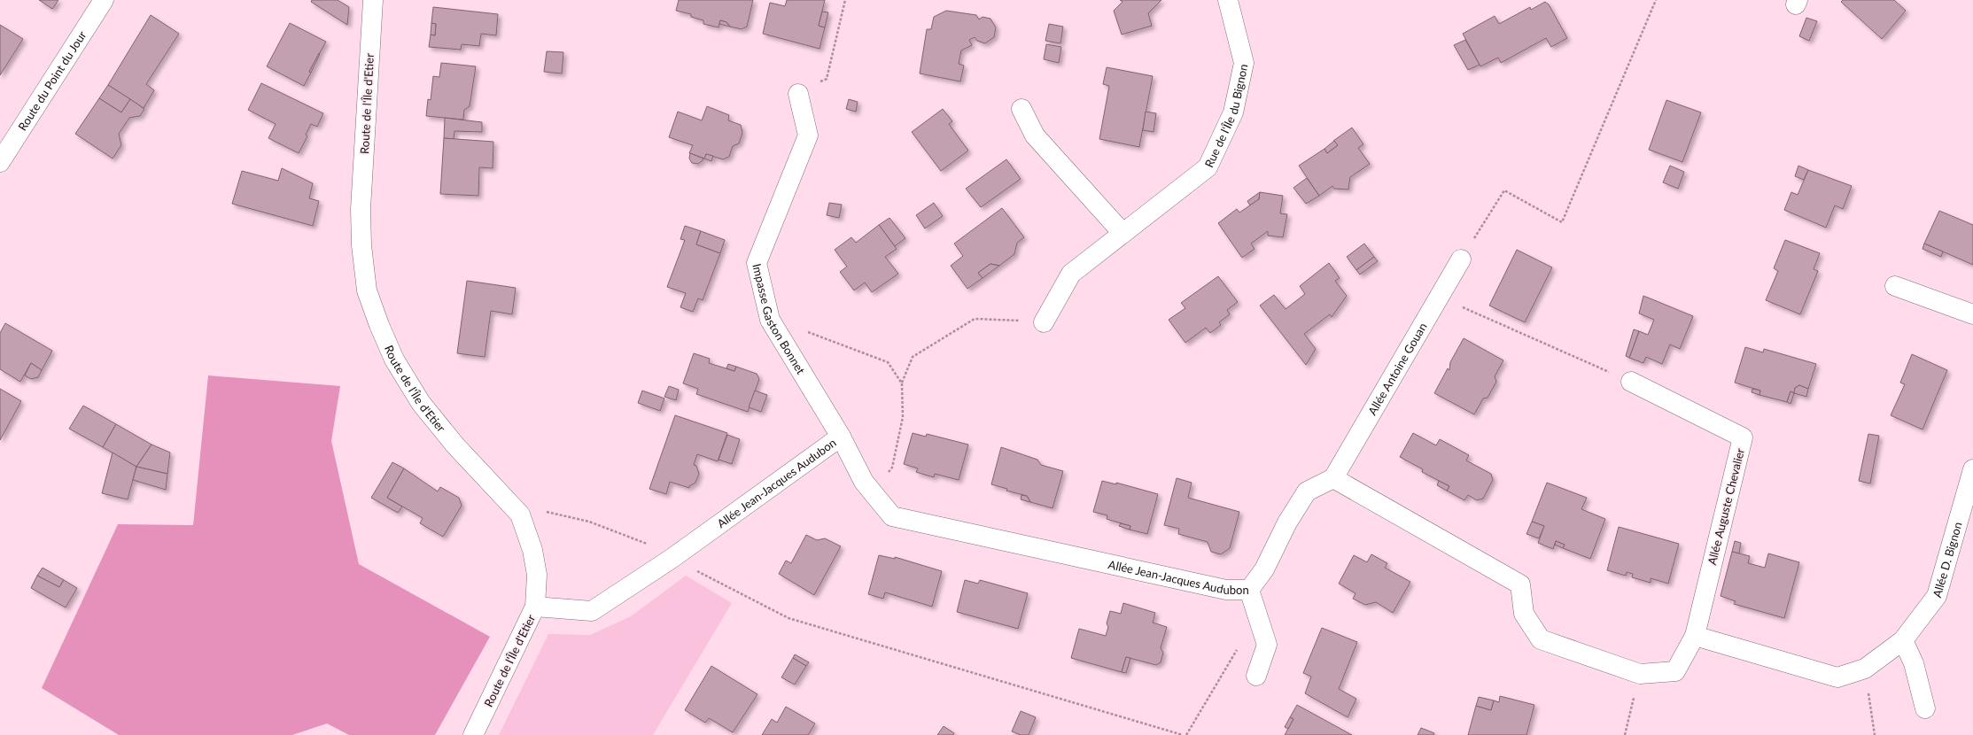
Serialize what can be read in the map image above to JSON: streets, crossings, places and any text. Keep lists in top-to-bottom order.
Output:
{
  "streets": {
    "street": [
      "Route du Point du Jour",
      "Route de l'Île d'Etier",
      "Rue de l'Île du Bignon",
      "Impasse Gaston Bonnet",
      "Allée Antoine Gouan",
      "Allée Jean-Jacques Audubon",
      "Allée Auguste Chevalier",
      "Allée D. Bignon"
    ]
  },
  "crossings": [
    ["Route de l'Île d'Etier", "Allée Jean-Jacques Audubon"],
    ["Impasse Gaston Bonnet", "Allée Jean-Jacques Audubon"],
    ["Allée Antoine Gouan", "Allée Jean-Jacques Audubon"]
  ]
}
